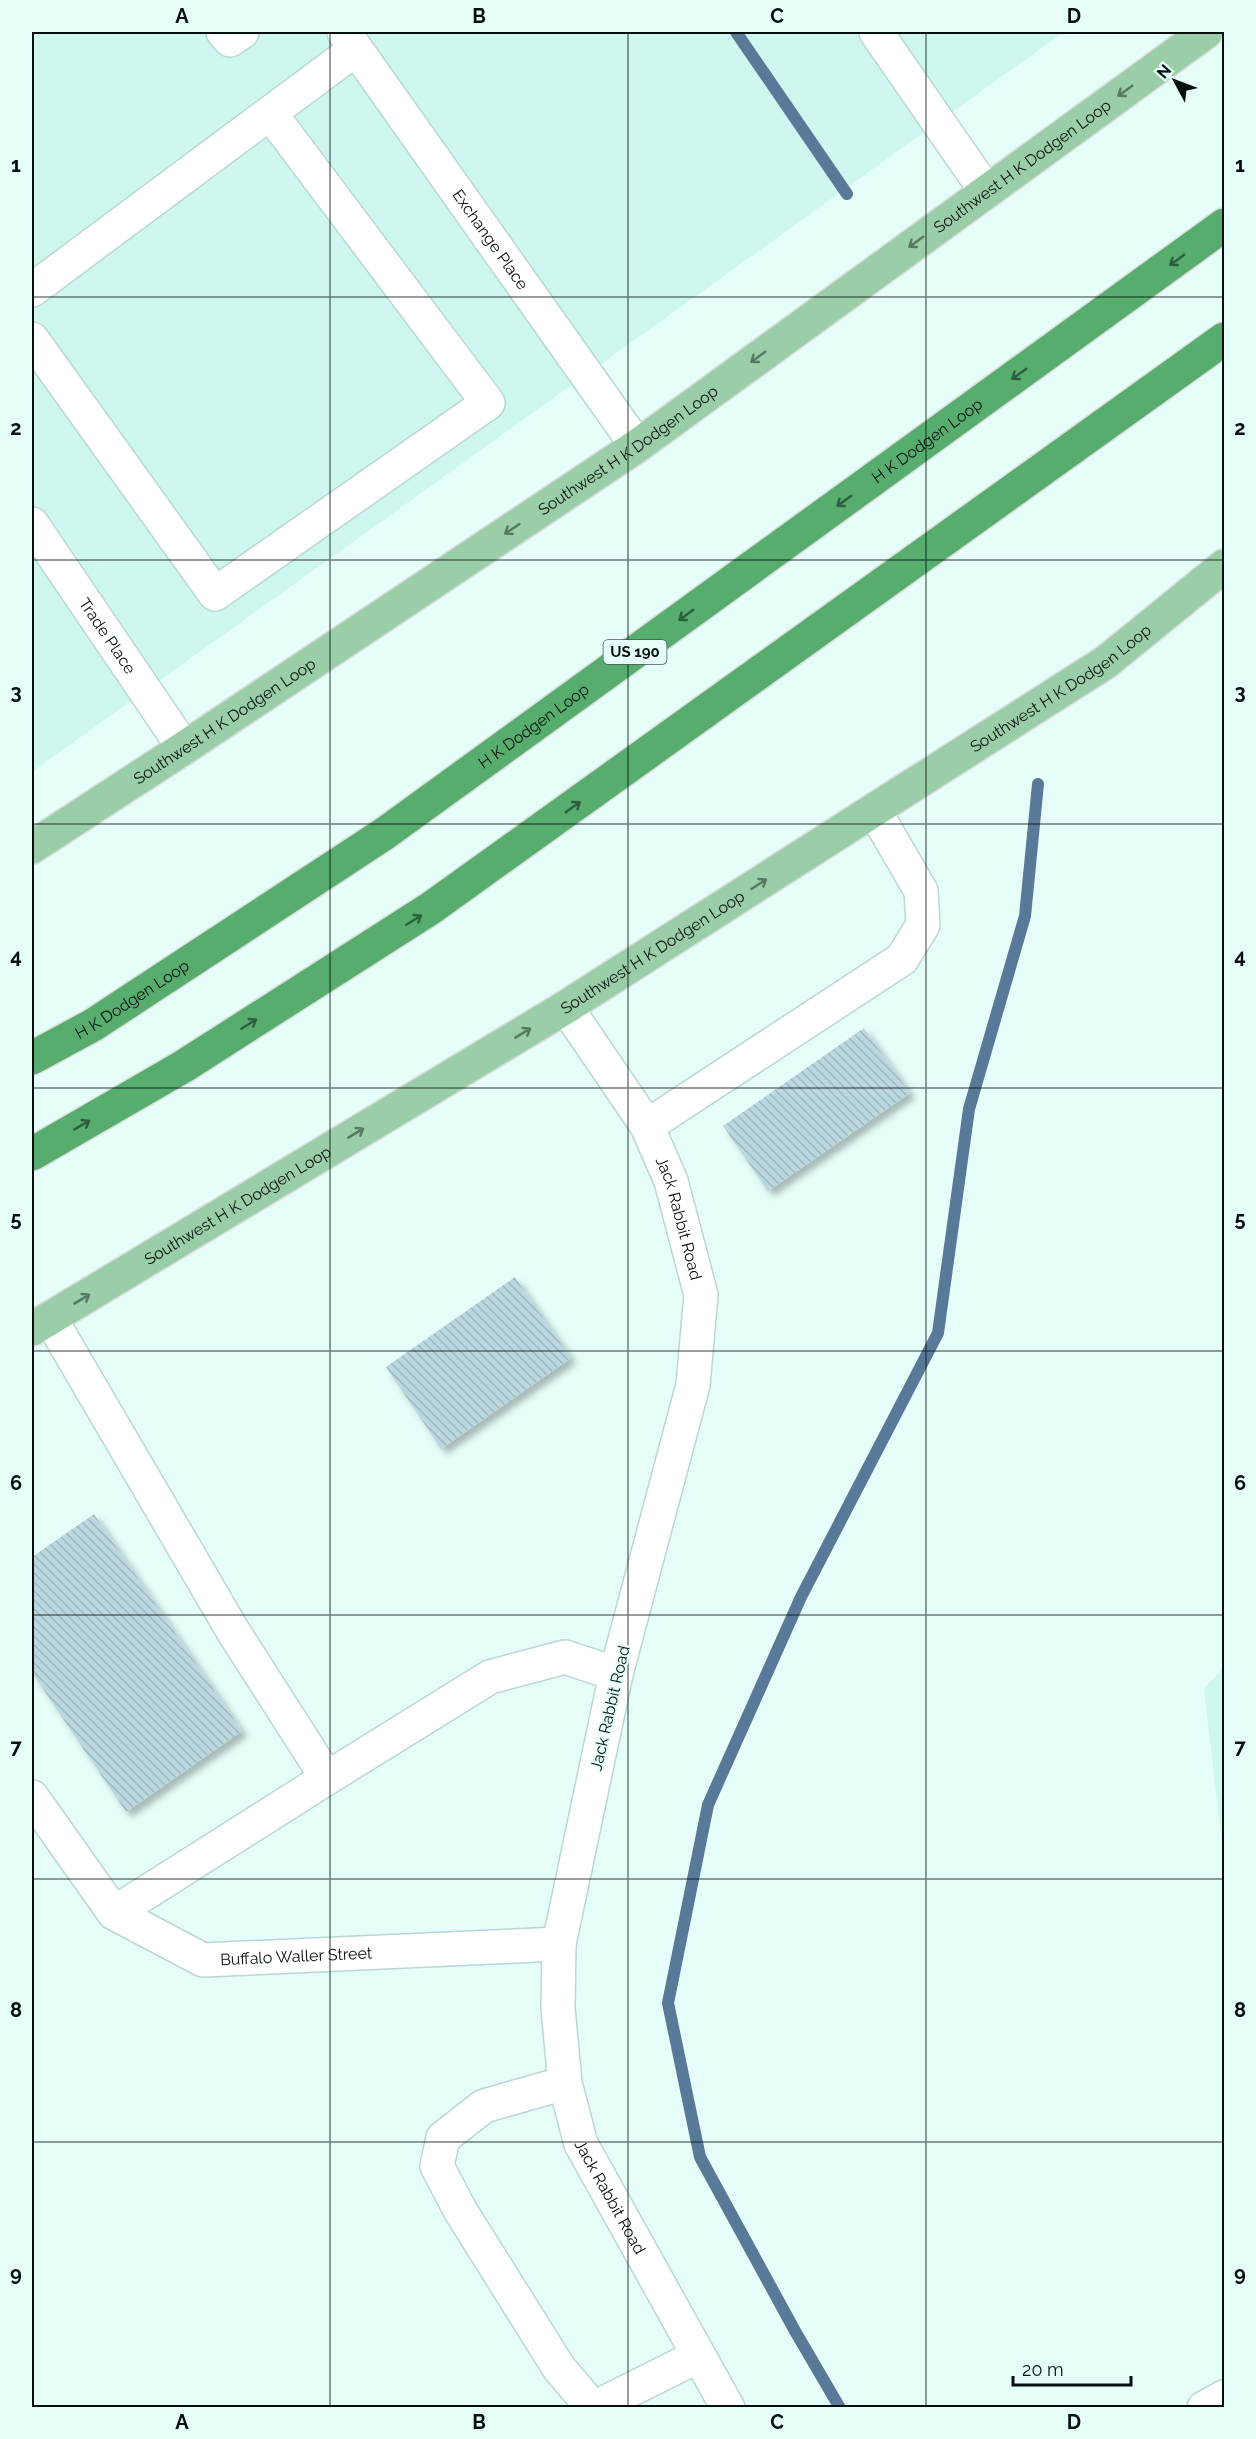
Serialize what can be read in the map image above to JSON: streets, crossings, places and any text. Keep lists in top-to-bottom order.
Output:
{
  "streets": {
    "highway": ["H K Dodgen Loop", "US 190"],
    "main road": ["Southwest H K Dodgen Loop"],
    "street": [
      "Exchange Place",
      "Trade Place",
      "Jack Rabbit Road",
      "Buffalo Waller Street"
    ]
  },
  "crossings": [
    ["Southwest H K Dodgen Loop", "Exchange Place"],
    ["Southwest H K Dodgen Loop", "Trade Place"],
    ["Southwest H K Dodgen Loop", "Jack Rabbit Road"],
    ["Jack Rabbit Road", "Buffalo Waller Street"]
  ],
  "scale_bar": "20 m",
  "north": "top left",
  "grid": {
    "columns": [
      "A",
      "B",
      "C",
      "D"
    ],
    "rows": [
      "1",
      "2",
      "3",
      "4",
      "5",
      "6",
      "7",
      "8",
      "9"
    ]
  }
}
